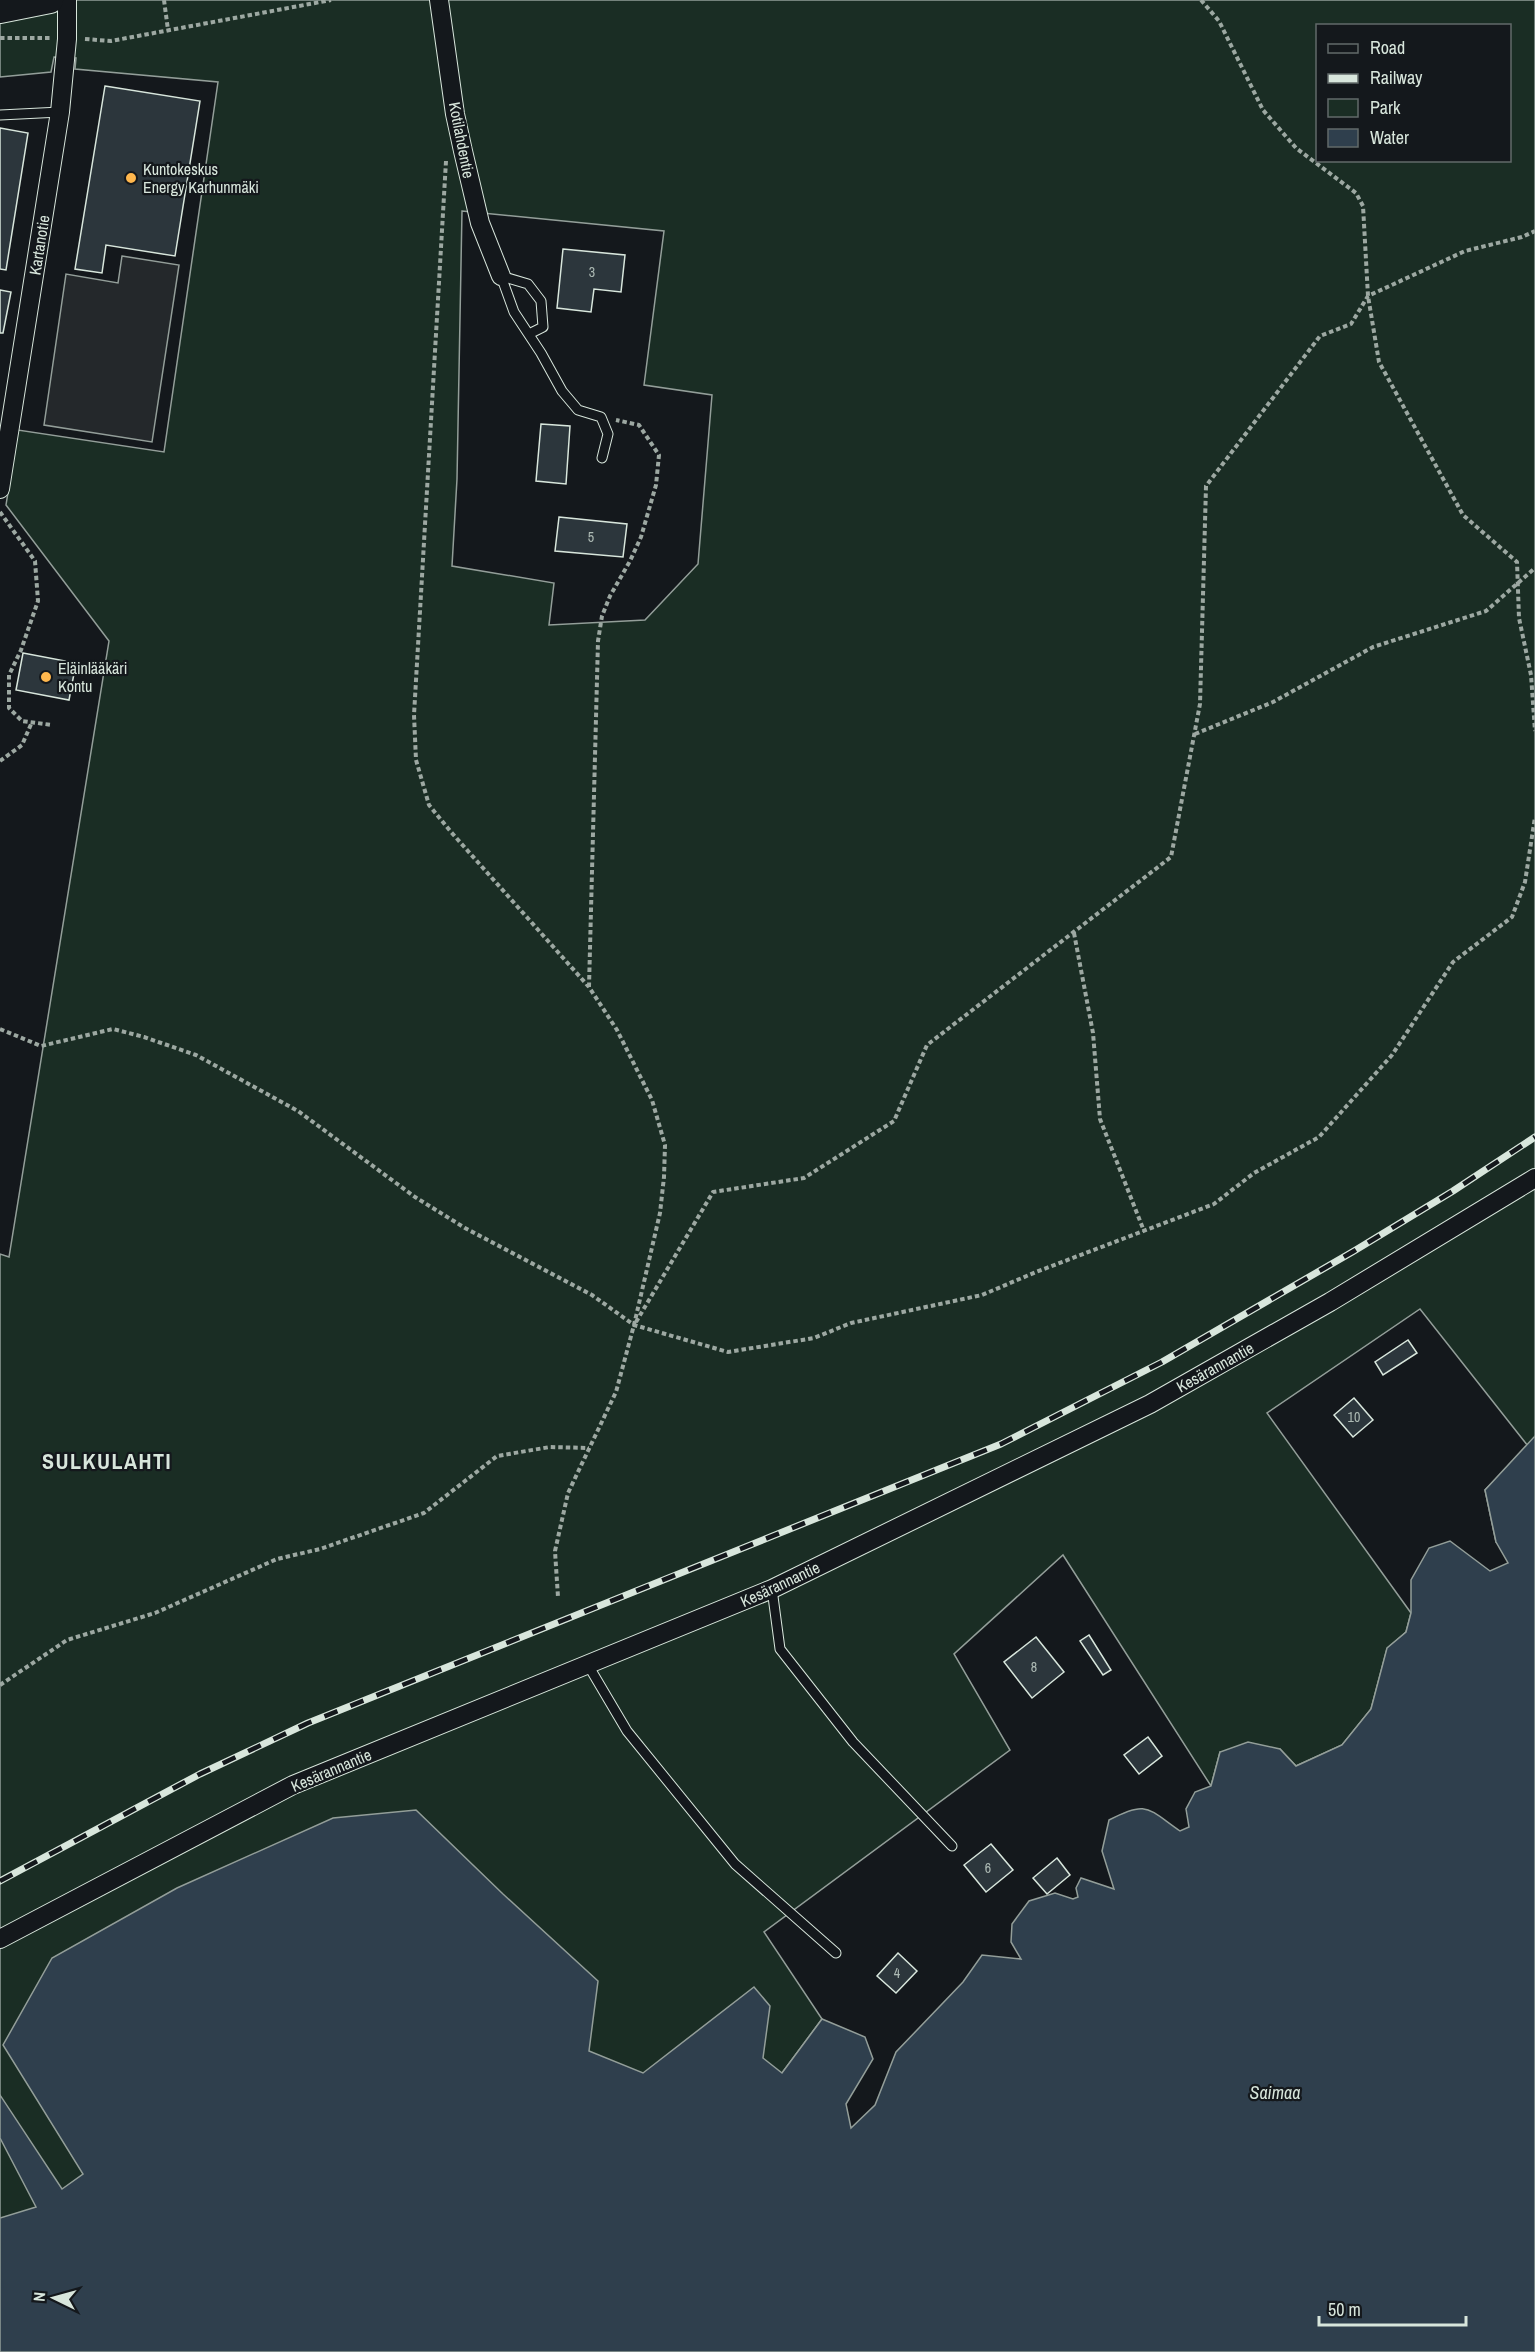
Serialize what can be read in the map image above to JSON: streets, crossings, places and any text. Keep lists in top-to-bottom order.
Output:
{
  "streets": {
    "street": ["Kotilahdentie", "Kartanotie", "Kesärannantie"]
  },
  "districts": ["SULKULAHTI"],
  "water": ["Saimaa"],
  "places": ["Kuntokeskus Energy Karhunmäki", "Eläinlääkäri Kontu"],
  "house_numbers": [
    "3",
    "5",
    "10",
    "8",
    "6",
    "4"
  ],
  "legend": [
    "Road",
    "Railway",
    "Park",
    "Water"
  ],
  "scale_bar": "50 m",
  "north": "left"
}
